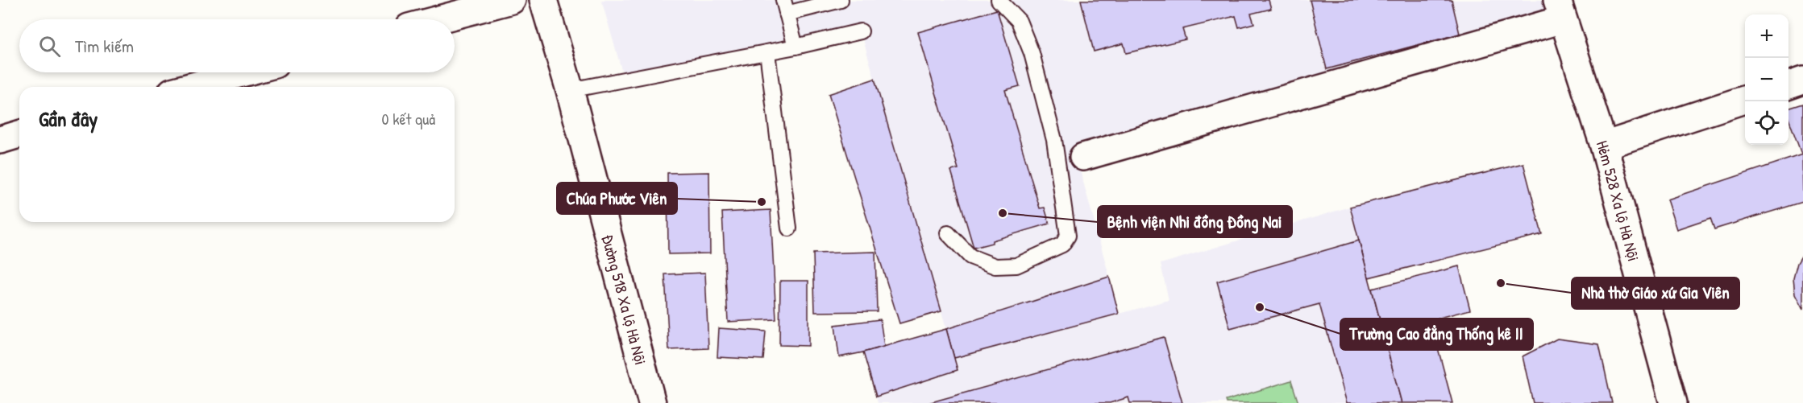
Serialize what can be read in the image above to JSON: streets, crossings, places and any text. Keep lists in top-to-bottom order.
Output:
{
  "streets": {
    "street": ["Hẻm 528 Xa lộ Hà Nội", "Đường 518 Xa lộ Hà Nội"]
  },
  "places": [
    "Chúa Phước Viên",
    "Bệnh viện Nhi đồng Đồng Nai",
    "Nhà thờ Giáo xứ Gia Viên",
    "Trường Cao đẳng Thống kê II"
  ],
  "page": {
    "map_buttons": ["+", "−"],
    "search": "Tìm kiếm",
    "heading": ["Gần đây", "0 kết quả"]
  }
}
